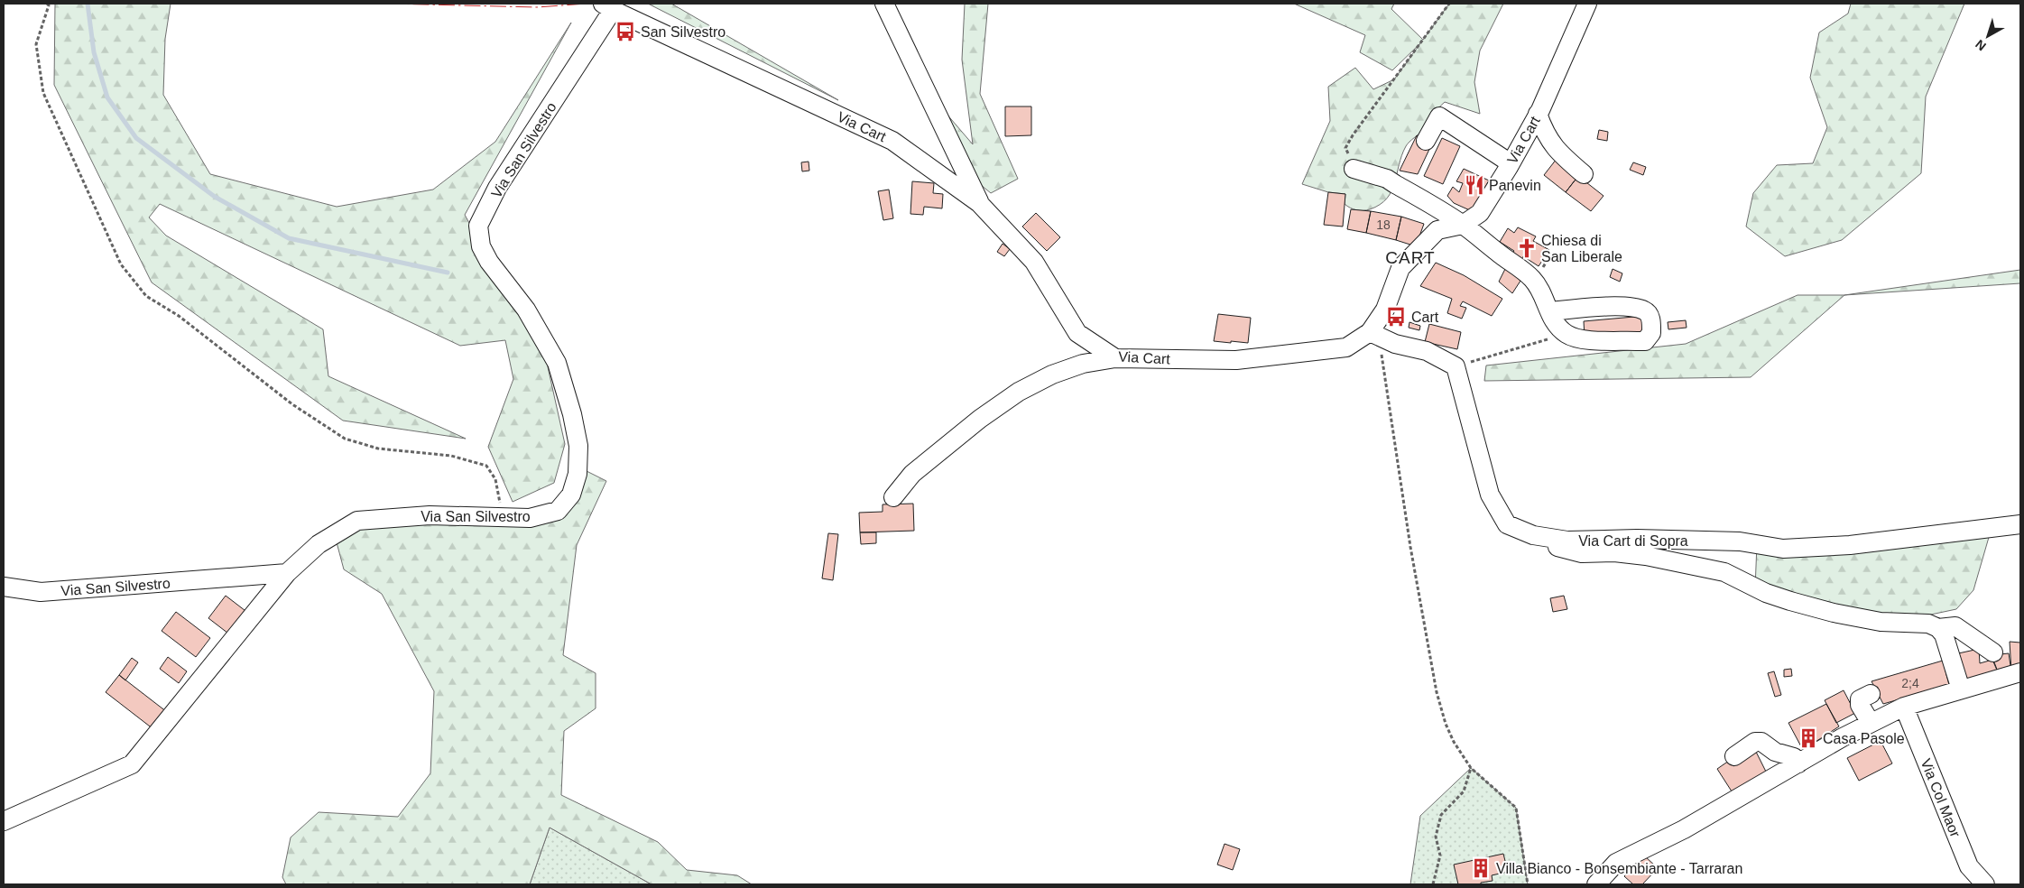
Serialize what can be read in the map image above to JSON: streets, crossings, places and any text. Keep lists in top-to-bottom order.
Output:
{
  "streets": {
    "street": [
      "Via Cart",
      "Via San Silvestro",
      "Via Cart di Sopra",
      "Via Col Maor"
    ]
  },
  "crossings": [
    ["Via Cart", "Via San Silvestro"]
  ],
  "districts": ["CART"],
  "places": {
    "bus stop": ["San Silvestro", "Cart"],
    "restaurant": ["Panevin"],
    "church": ["Chiesa di San Liberale"],
    "building": ["Casa Pasole", "Villa Bianco - Bonsembiante - Tarraran"]
  },
  "house_numbers": ["18", "2;4"],
  "north": "bottom left"
}
